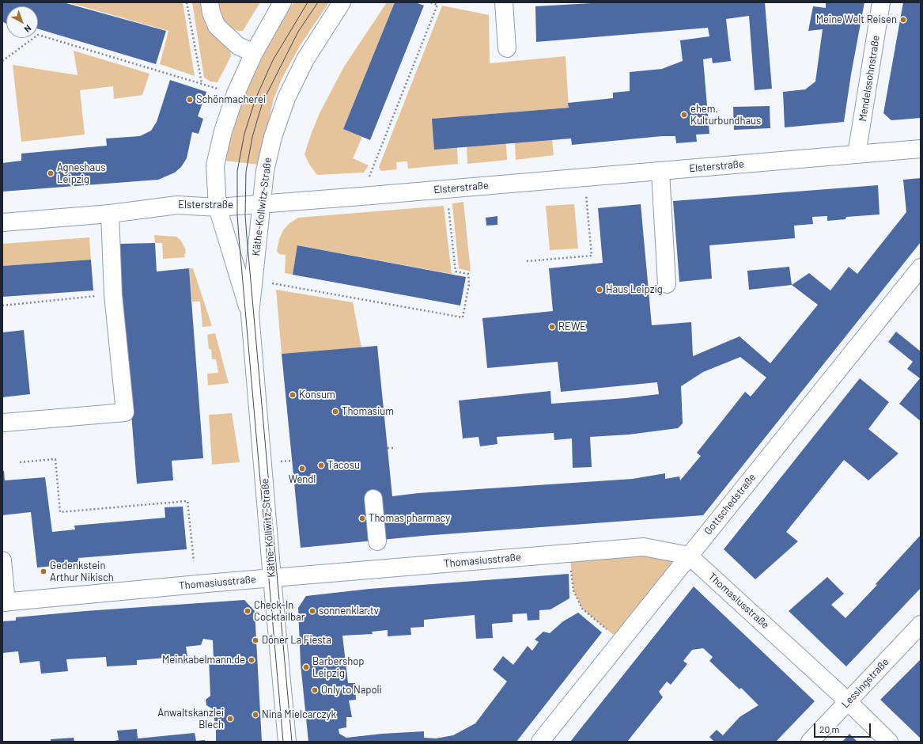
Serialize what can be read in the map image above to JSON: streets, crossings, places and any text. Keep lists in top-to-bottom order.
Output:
{
  "streets": {
    "street": [
      "Mendelssohnstraße",
      "Elsterstraße",
      "Käthe-Kollwitz-Straße",
      "Gottschedstraße",
      "Thomasiusstraße",
      "Lessingstraße"
    ]
  },
  "crossings": [
    ["Mendelssohnstraße", "Elsterstraße"],
    ["Elsterstraße", "Käthe-Kollwitz-Straße"],
    ["Käthe-Kollwitz-Straße", "Thomasiusstraße"],
    ["Gottschedstraße", "Thomasiusstraße"],
    ["Thomasiusstraße", "Lessingstraße"]
  ],
  "places": [
    "Meine Welt Reisen",
    "Schönmacherei",
    "ehem. Kulturbundhaus",
    "Agneshaus Leipzig",
    "Haus Leipzig",
    "REWE",
    "Konsum",
    "Thomasium",
    "Tacosu",
    "Wendl",
    "Thomas pharmacy",
    "Gedenkstein Arthur Nikisch",
    "Check-In Cocktailbar",
    "sonnenklar.tv",
    "Döner La Fiesta",
    "Meinkabelmann.de",
    "Barbershop Leipzig",
    "Only to Napoli",
    "Nina Mielcarczyk",
    "Anwaltskanzlei Blech"
  ],
  "scale_bar": "20 m",
  "north": "bottom right"
}
